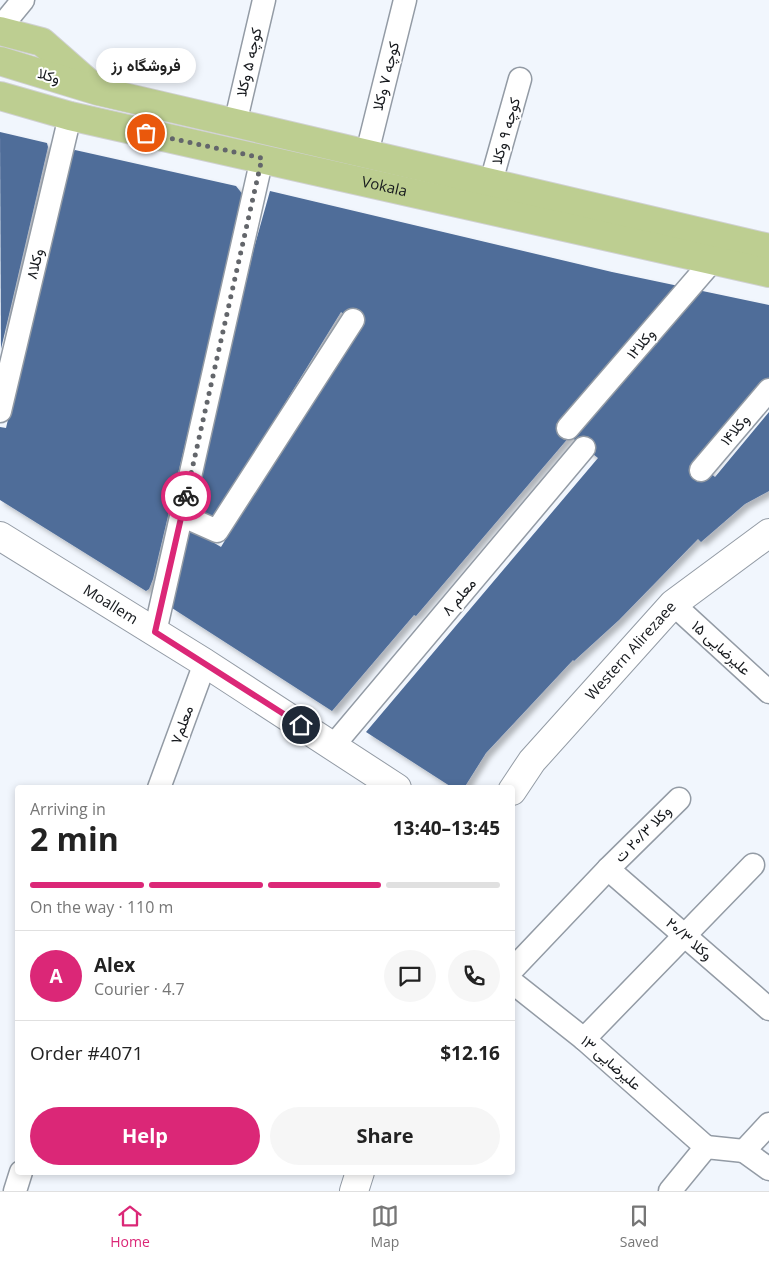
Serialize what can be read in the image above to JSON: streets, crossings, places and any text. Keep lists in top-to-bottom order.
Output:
{
  "streets": {
    "main road": ["وکلا", "Vokala"],
    "street": [
      "کوچه ۵ وکلا",
      "کوچه ۷ وکلا",
      "کوچه ۹ وکلا",
      "وکلا۸",
      "وکلا۱۲",
      "وکلا۱۴",
      "۸ معلم",
      "Moallem",
      "۱۵ علیرضایی",
      "Western Alirezaee",
      "معلم۷",
      "وکلا ۲۰/۳ ت",
      "وکلا ۲۰/۳",
      "۱۳ علیرضایی"
    ]
  },
  "crossings": [
    ["کوچه ۵ وکلا", "Vokala"],
    ["وکلا", "Vokala"],
    ["کوچه ۷ وکلا", "Vokala"],
    ["کوچه ۹ وکلا", "Vokala"],
    ["Vokala", "وکلا۸"],
    ["Vokala", "وکلا۱۲"],
    ["۸ معلم", "Moallem"],
    ["Moallem", "معلم۷"],
    ["۱۵ علیرضایی", "Western Alirezaee"],
    ["وکلا ۲۰/۳ ت", "وکلا ۲۰/۳"]
  ],
  "places": ["فروشگاه رز"],
  "page": {
    "bubble": "فروشگاه رز",
    "heading": ["2 min", "Arriving in", "13:40–13:45"],
    "panel": [
      "Alex",
      "Courier · 4.7",
      "Order #4071",
      "$12.16"
    ],
    "bar": "On the way · 110 m",
    "round": "A",
    "buttons": ["Help", "Share"],
    "tabs": ["Home", "Map", "Saved"]
  }
}
